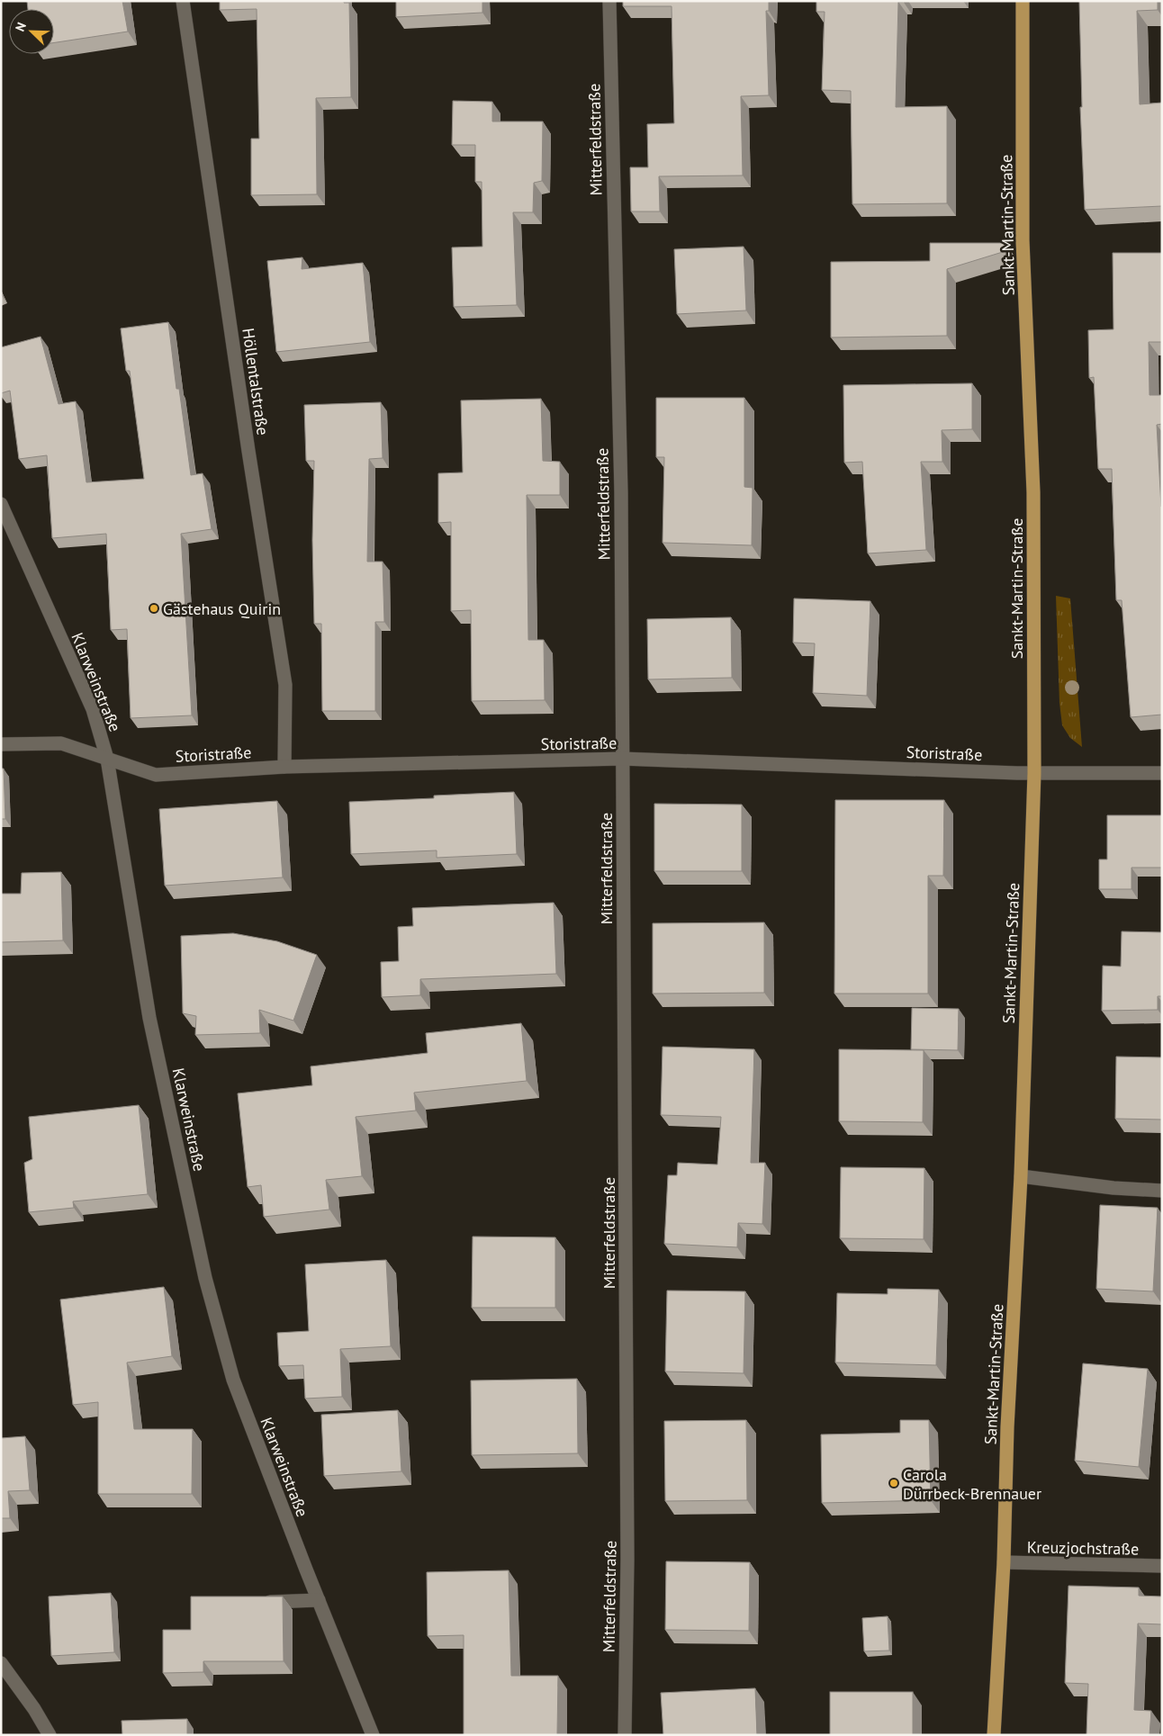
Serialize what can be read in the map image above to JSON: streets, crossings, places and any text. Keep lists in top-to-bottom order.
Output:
{
  "streets": {
    "main road": ["Sankt-Martin-Straße"],
    "street": [
      "Mitterfeldstraße",
      "Höllentalstraße",
      "Klarweinstraße",
      "Storistraße",
      "Kreuzjochstraße"
    ]
  },
  "crossings": [
    ["Mitterfeldstraße", "Storistraße"],
    ["Sankt-Martin-Straße", "Storistraße"],
    ["Sankt-Martin-Straße", "Kreuzjochstraße"],
    ["Höllentalstraße", "Storistraße"],
    ["Klarweinstraße", "Storistraße"]
  ],
  "places": ["Gästehaus Quirin", "Carola Dürrbeck-Brennauer"],
  "north": "top left"
}
